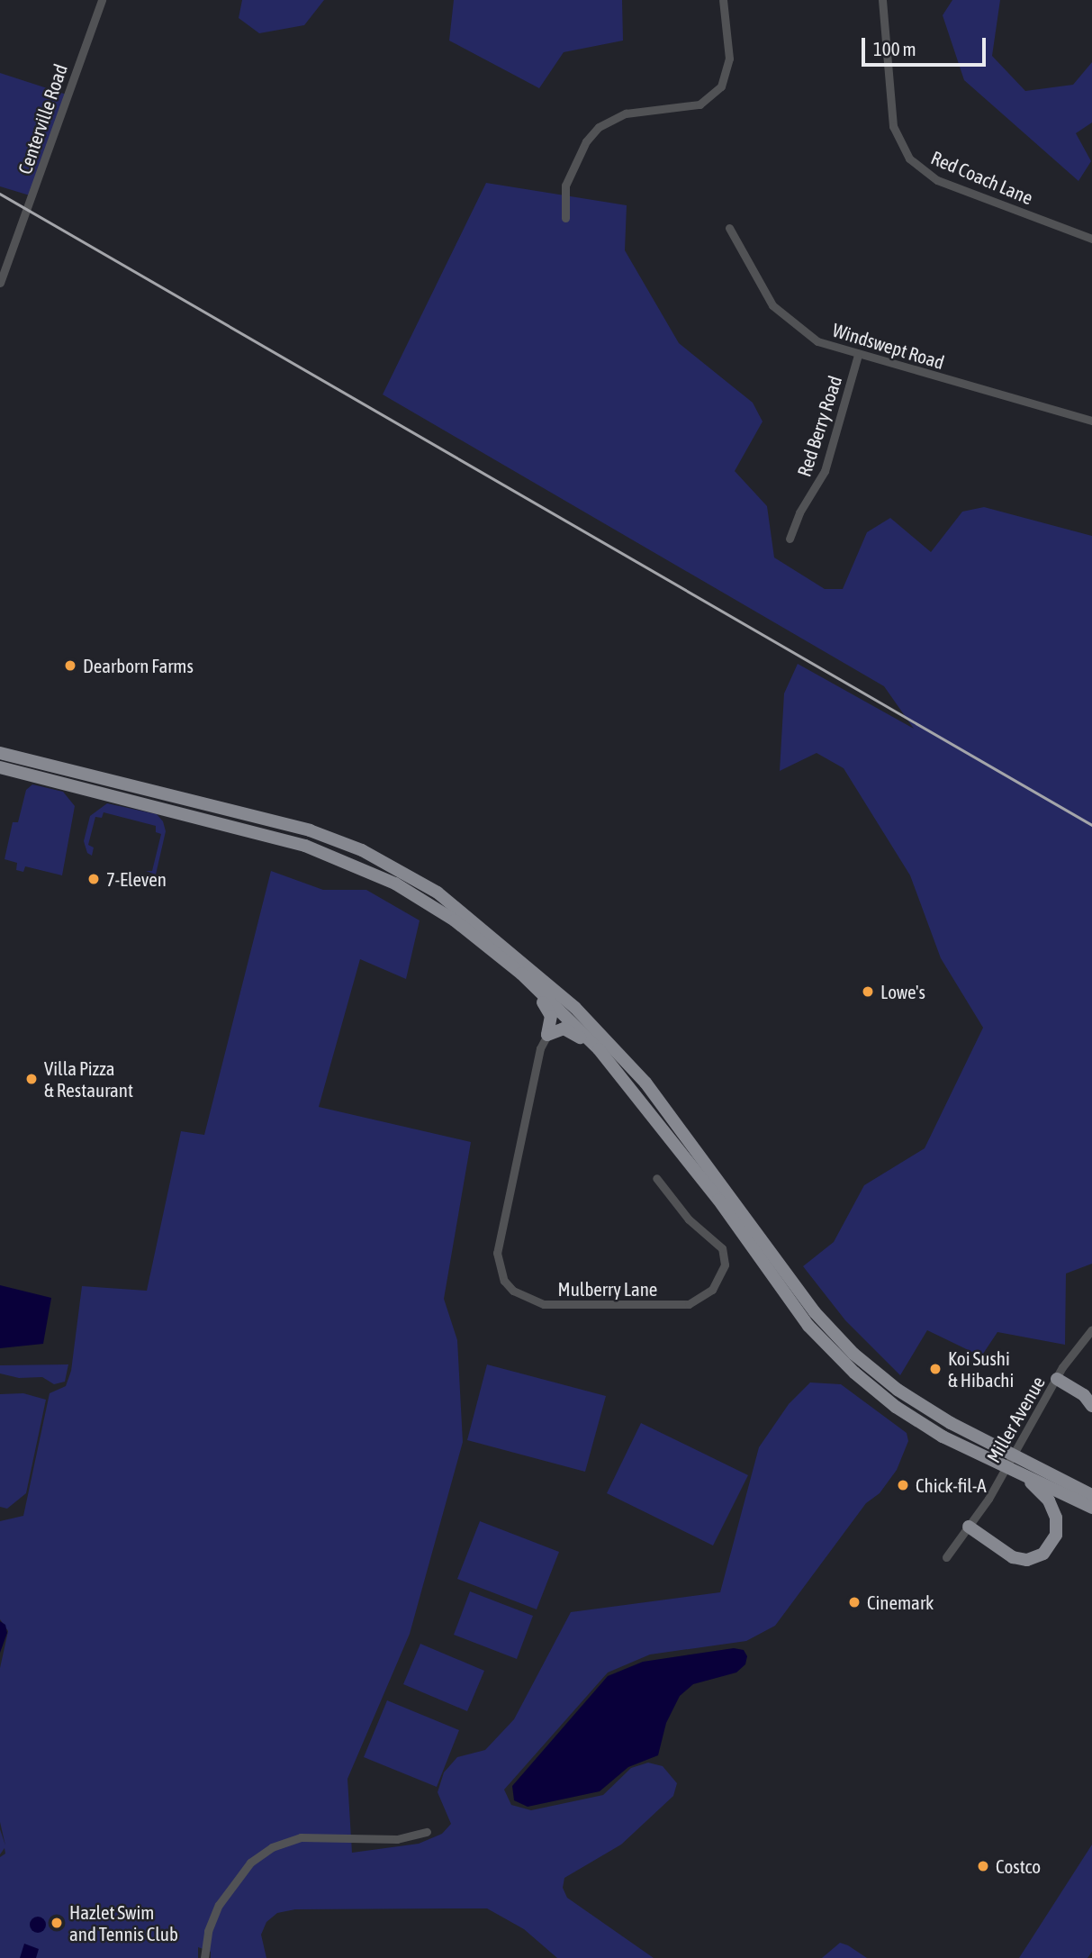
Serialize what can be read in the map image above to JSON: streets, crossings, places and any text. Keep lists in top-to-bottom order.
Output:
{
  "streets": {
    "street": [
      "Centerville Road",
      "Red Coach Lane",
      "Windswept Road",
      "Red Berry Road",
      "Mulberry Lane",
      "Miller Avenue"
    ]
  },
  "crossings": [
    ["Windswept Road", "Red Berry Road"]
  ],
  "places": [
    "Dearborn Farms",
    "7-Eleven",
    "Lowe's",
    "Villa Pizza & Restaurant",
    "Koi Sushi & Hibachi",
    "Chick-fil-A",
    "Cinemark",
    "Costco",
    "Hazlet Swim and Tennis Club"
  ],
  "scale_bar": "100 m"
}
